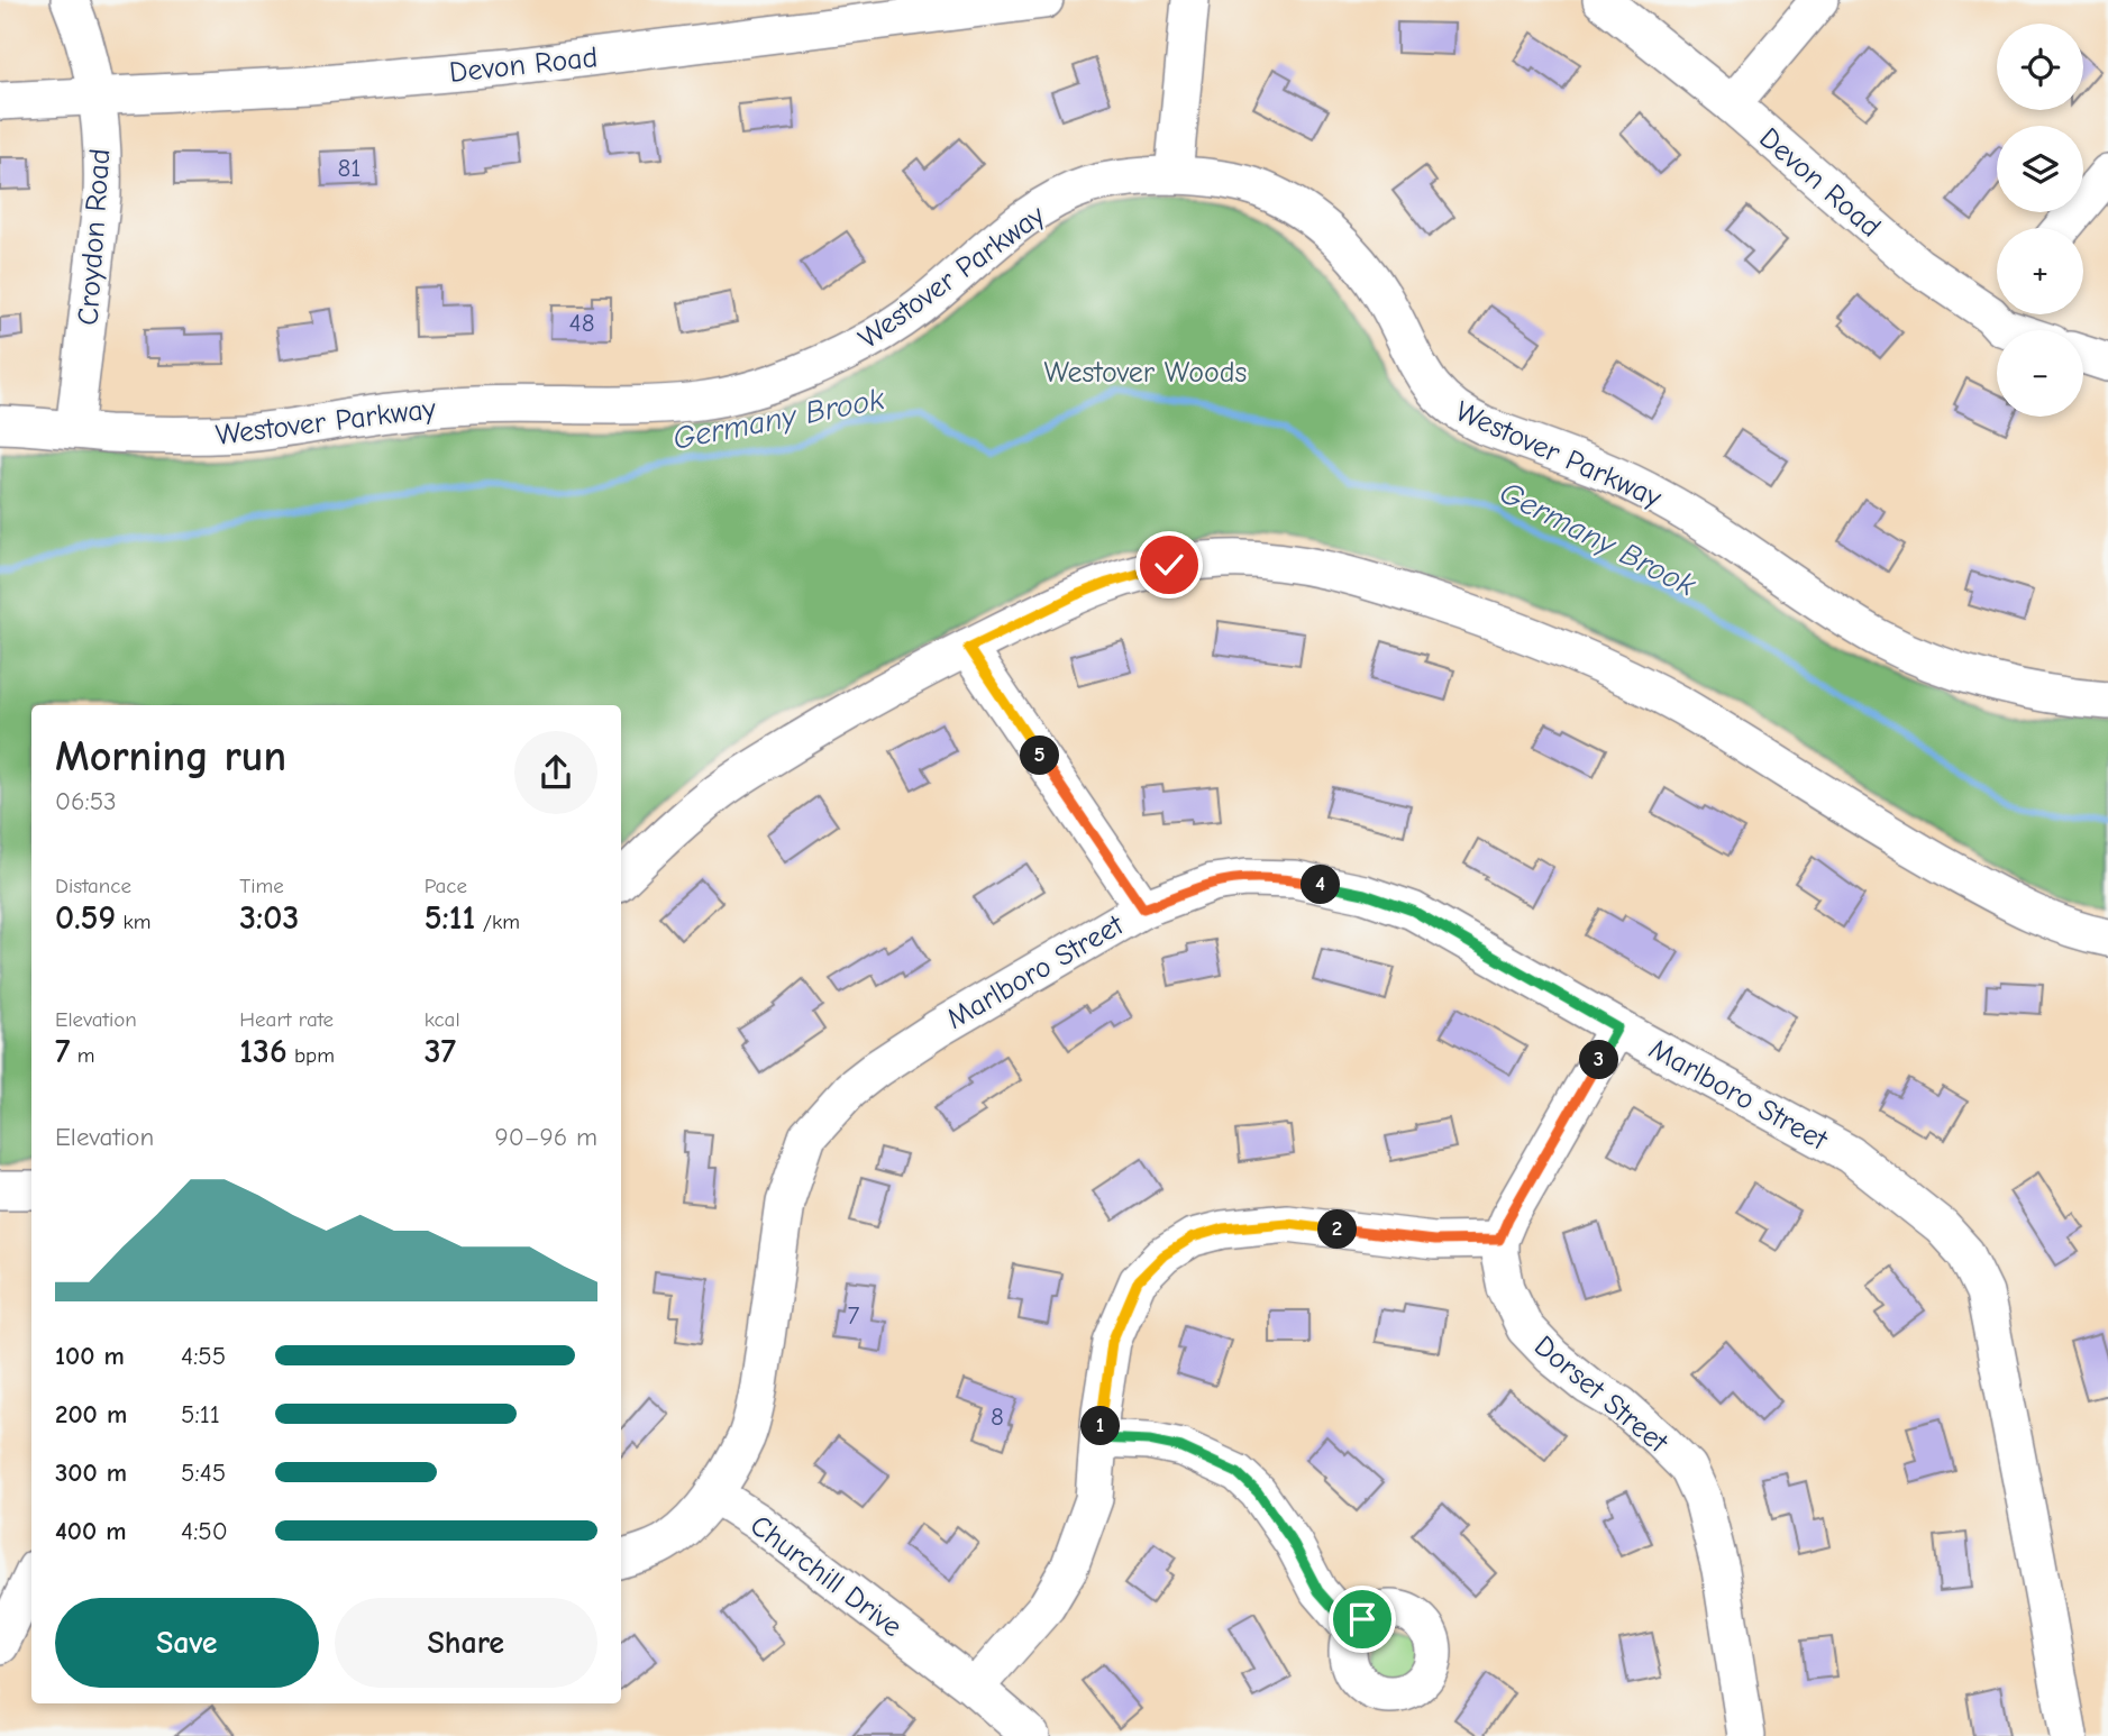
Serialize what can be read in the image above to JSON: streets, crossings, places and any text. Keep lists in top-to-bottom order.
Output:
{
  "streets": {
    "street": [
      "Devon Road",
      "Croydon Road",
      "Westover Parkway",
      "Marlboro Street",
      "Dorset Street",
      "Churchill Drive"
    ]
  },
  "crossings": [
    ["Devon Road", "Croydon Road"],
    ["Croydon Road", "Westover Parkway"],
    ["Marlboro Street", "Churchill Drive"]
  ],
  "water": ["Germany Brook"],
  "parks": ["Westover Woods"],
  "house_numbers": [
    "81",
    "48",
    "7",
    "8"
  ],
  "page": {
    "map_buttons": ["+", "−"],
    "heading": ["Morning run", "06:53"],
    "pins": [
      "5",
      "4",
      "3",
      "2",
      "1"
    ],
    "stats": [
      ["Distance", "0.59 km"],
      ["Time", "3:03"],
      ["Pace", "5:11 /km"],
      ["Elevation", "7 m"],
      ["Heart rate", "136 bpm"],
      ["kcal", "37"]
    ],
    "chart": ["Elevation", "90–96 m"],
    "list": [
      {
        "name": "100 m",
        "note": "4:55"
      },
      {
        "name": "200 m",
        "note": "5:11"
      },
      {
        "name": "300 m",
        "note": "5:45"
      },
      {
        "name": "400 m",
        "note": "4:50"
      }
    ],
    "buttons": ["Save", "Share"]
  }
}
